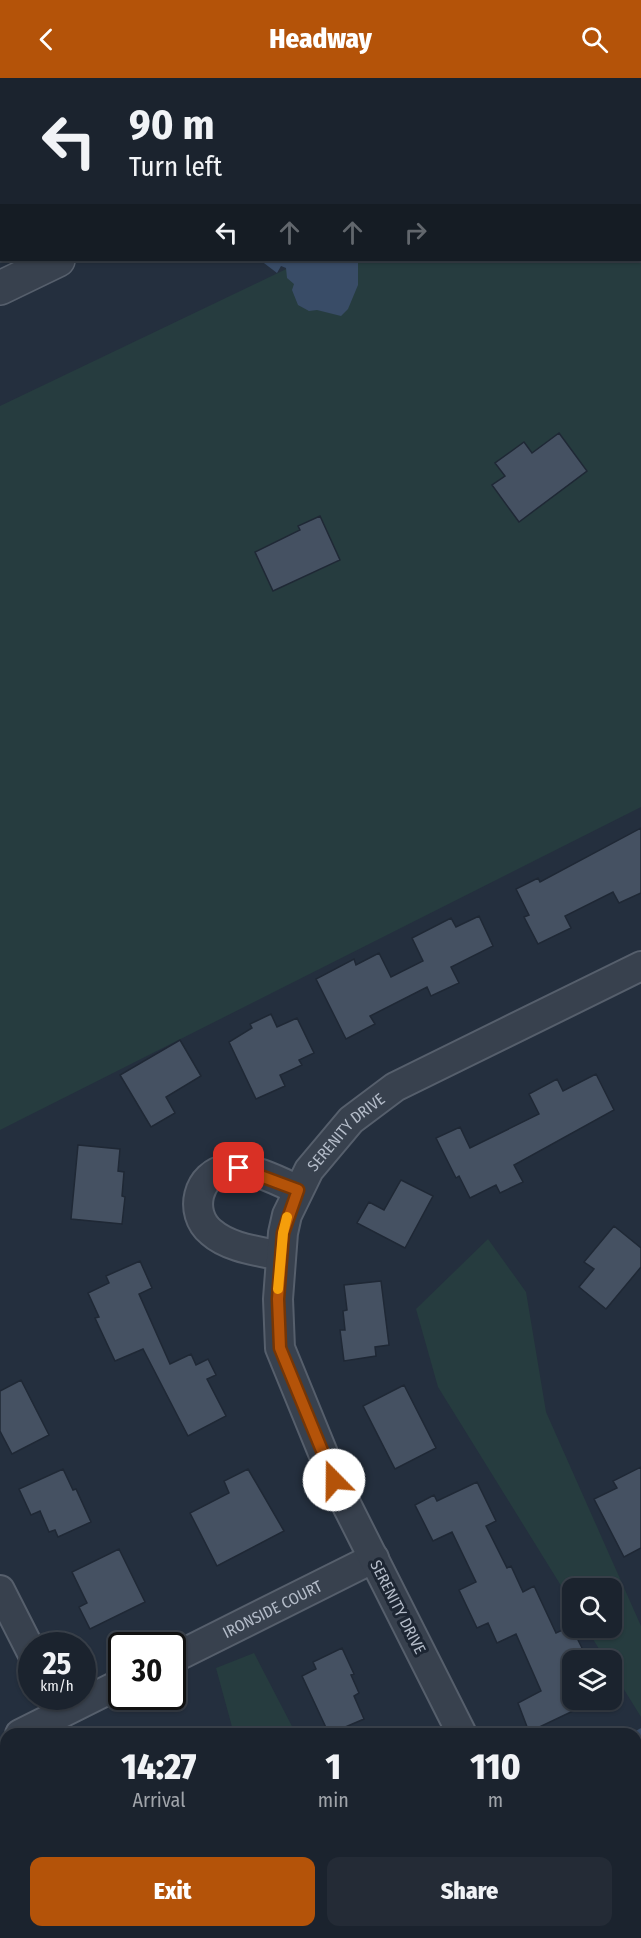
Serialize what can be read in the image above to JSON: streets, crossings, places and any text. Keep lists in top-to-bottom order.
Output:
{
  "streets": {
    "street": ["SERENITY DRIVE", "IRONSIDE COURT"]
  },
  "crossings": [
    ["SERENITY DRIVE", "IRONSIDE COURT"]
  ],
  "page": {
    "header": "Headway",
    "turn": ["90 m", "Turn left"],
    "speed": "25 km/h",
    "limit": "30",
    "eta": [
      "14:27",
      "Arrival",
      "1",
      "min",
      "110",
      "m"
    ],
    "buttons": ["Exit", "Share"]
  }
}
